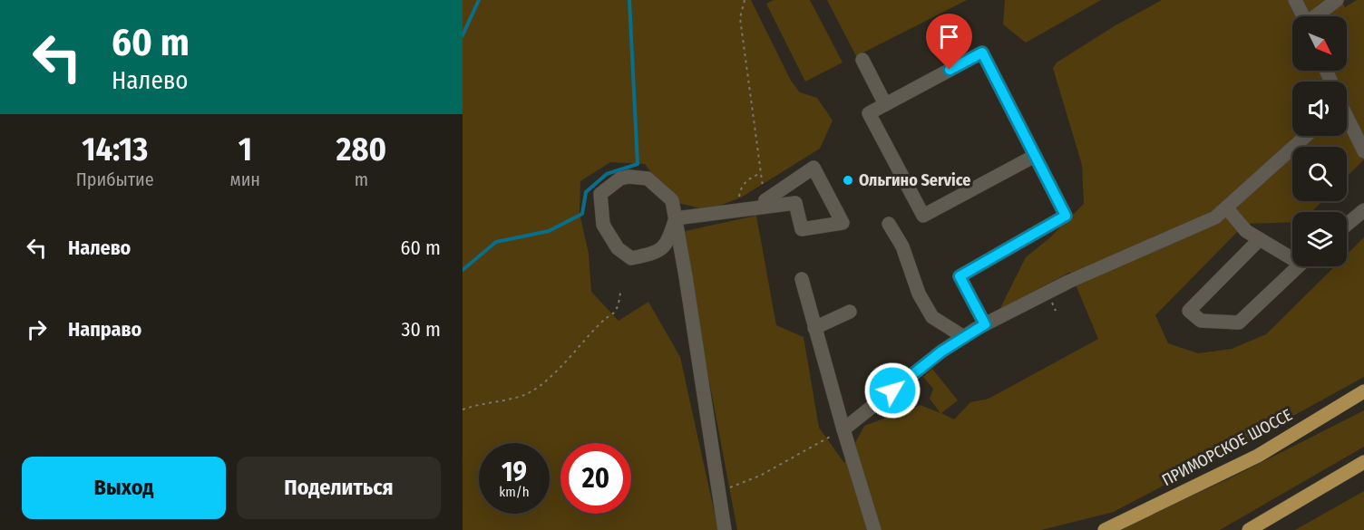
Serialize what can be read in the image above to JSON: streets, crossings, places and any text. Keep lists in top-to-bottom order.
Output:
{
  "streets": {
    "main road": ["ПРИМОРСКОЕ ШОССЕ"]
  },
  "places": ["Ольгино Service"],
  "north": "bottom right",
  "page": {
    "turn": ["60 m", "Налево"],
    "eta": [
      "14:13",
      "Прибытие",
      "1",
      "мин",
      "280",
      "m"
    ],
    "list": [
      {
        "name": "Налево",
        "value": "60 m"
      },
      {
        "name": "Направо",
        "value": "30 m"
      }
    ],
    "speed": "19 km/h",
    "limit": "20",
    "buttons": ["Выход", "Поделиться"]
  }
}
